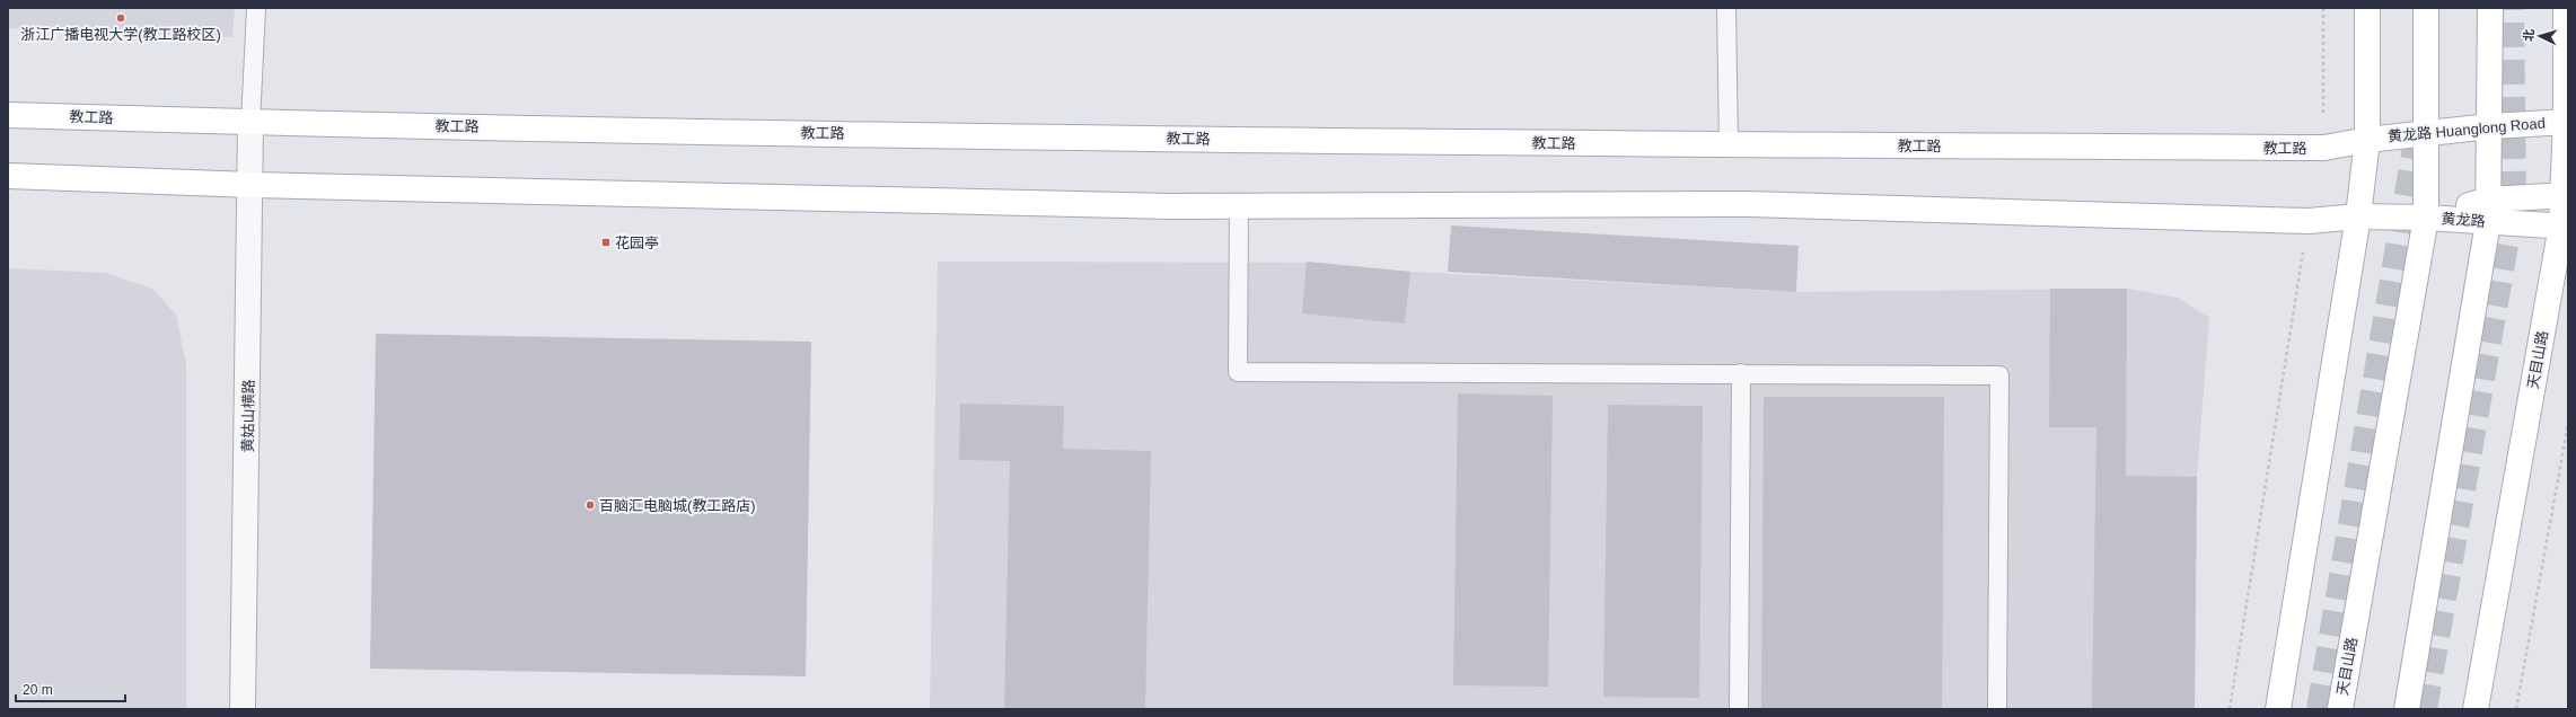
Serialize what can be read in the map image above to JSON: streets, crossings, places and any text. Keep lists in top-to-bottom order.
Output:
{
  "streets": {
    "main road": [
      "教工路",
      "黄龙路 Huanglong Road",
      "黄龙路",
      "天目山路"
    ],
    "street": ["黄姑山横路"]
  },
  "crossings": [
    ["教工路", "黄龙路 Huanglong Road"],
    ["教工路", "黄姑山横路"],
    ["黄龙路 Huanglong Road", "天目山路"],
    ["黄龙路", "天目山路"]
  ],
  "places": {
    "other": ["浙江广播电视大学(教工路校区)", "百脑汇电脑城(教工路店)"],
    "transit": ["花园亭"]
  },
  "scale_bar": "20 m",
  "north": "left"
}
